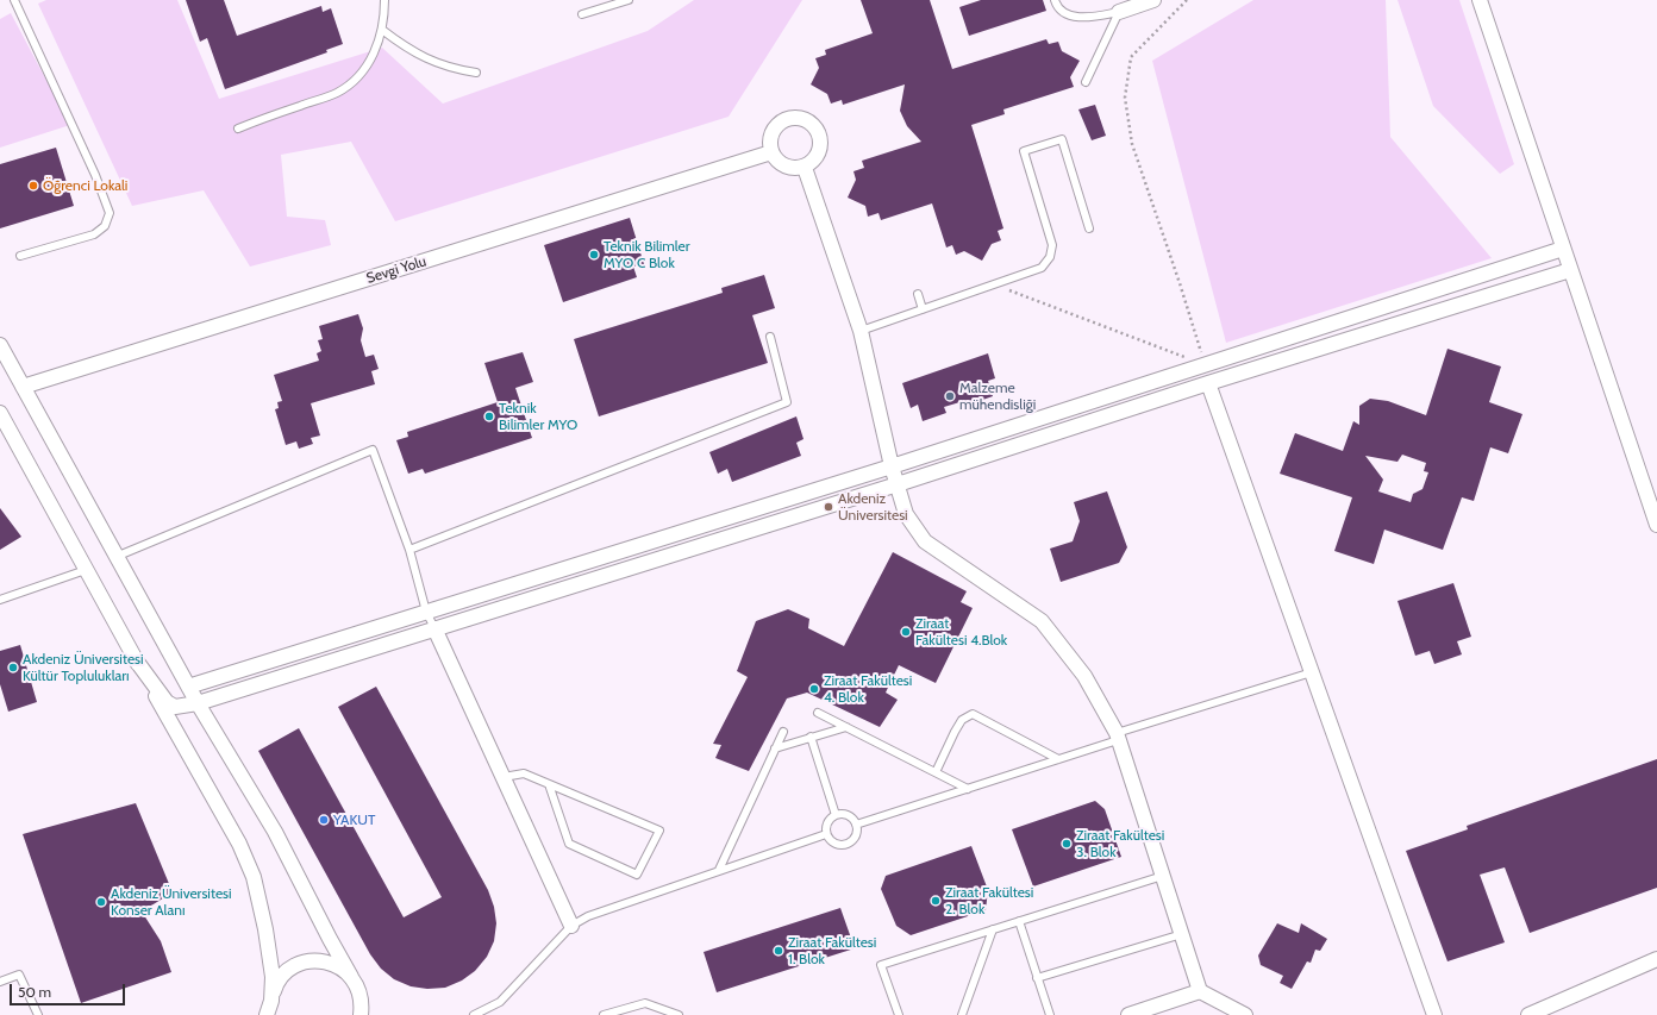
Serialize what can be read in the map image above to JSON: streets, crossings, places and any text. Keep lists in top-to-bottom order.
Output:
{
  "streets": {
    "street": ["Sevgi Yolu"]
  },
  "places": [
    "Öğrenci Lokali",
    "Teknik Bilimler MYO C Blok",
    "Malzeme mühendisliği",
    "Teknik Bilimler MYO",
    "Akdeniz Üniversitesi",
    "Ziraat Fakültesi 4.Blok",
    "Akdeniz Üniversitesi Kültür Toplulukları",
    "Ziraat Fakültesi 4. Blok",
    "YAKUT",
    "Ziraat Fakültesi 3. Blok",
    "Ziraat Fakültesi 2. Blok",
    "Akdeniz Üniversitesi Konser Alanı",
    "Ziraat Fakültesi 1. Blok"
  ],
  "scale_bar": "50 m"
}
